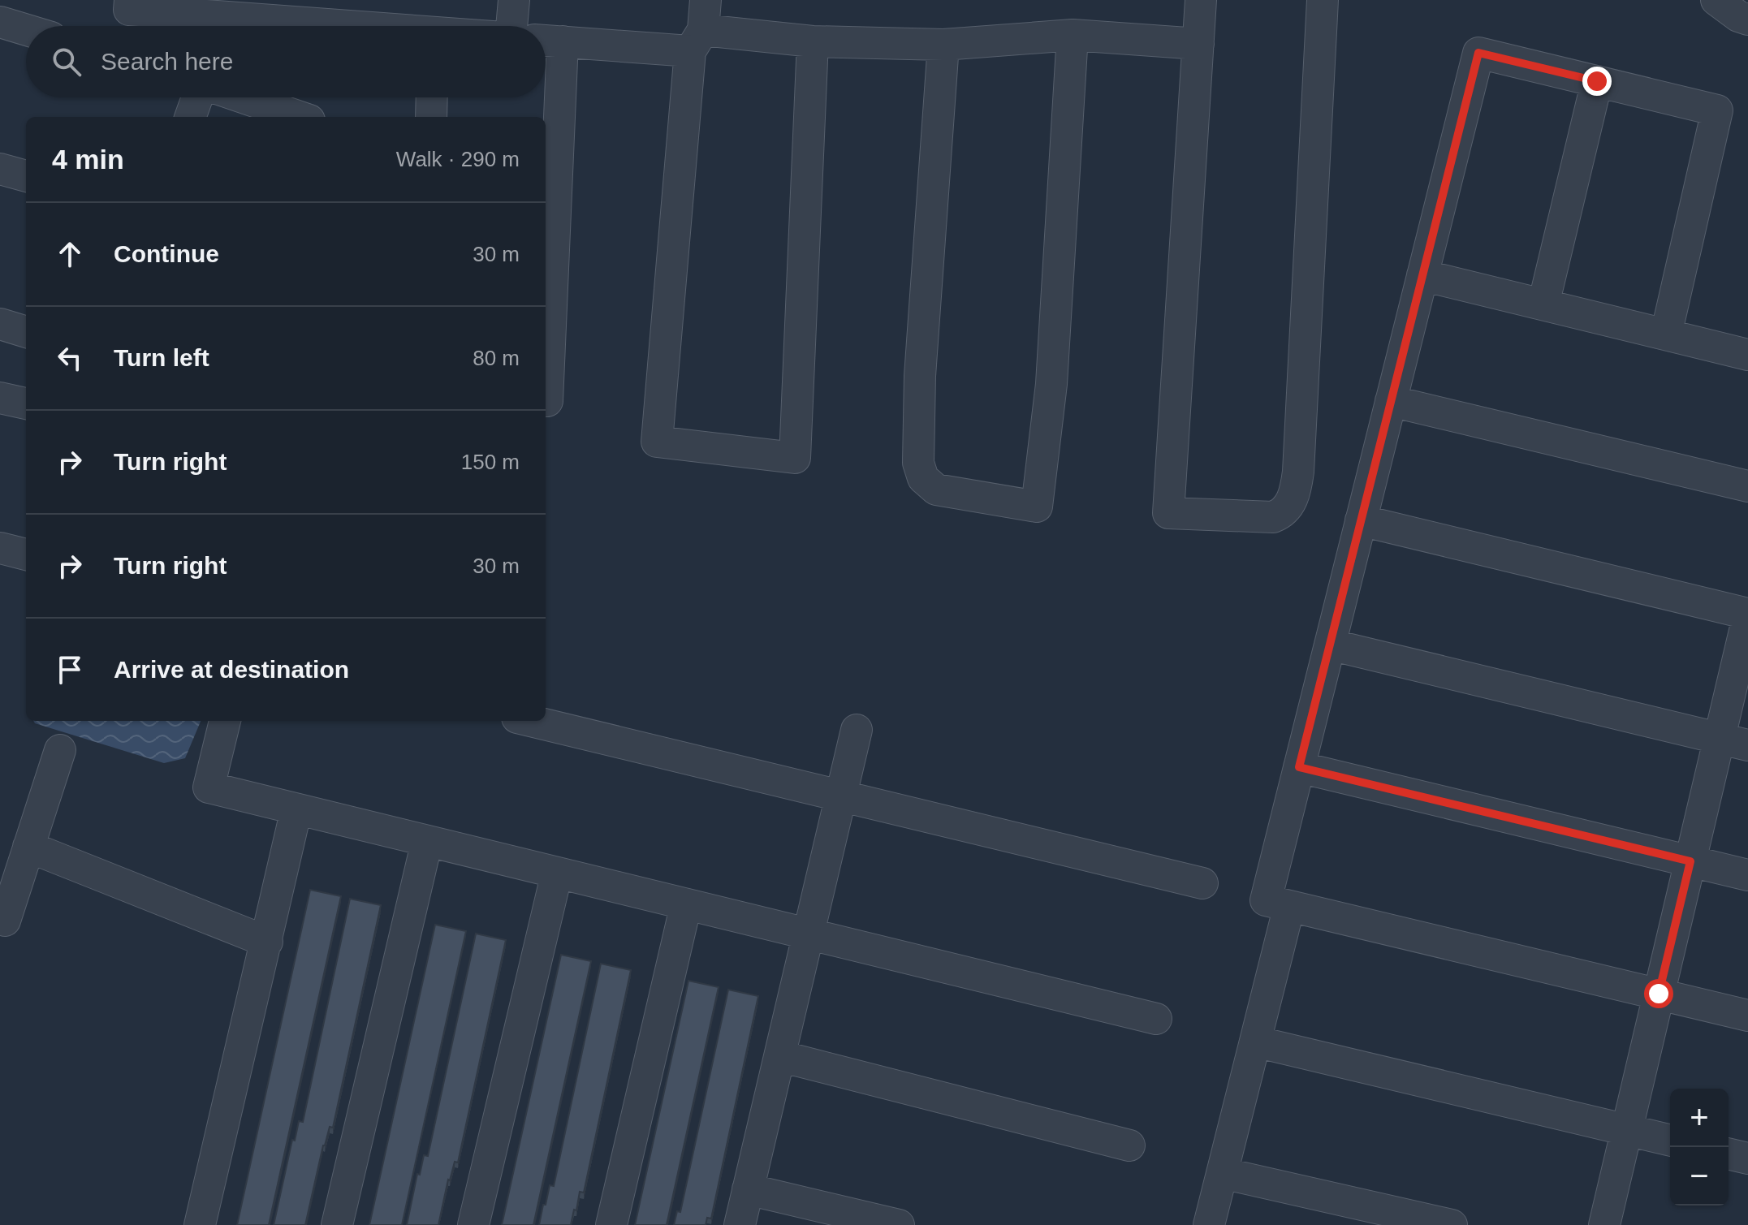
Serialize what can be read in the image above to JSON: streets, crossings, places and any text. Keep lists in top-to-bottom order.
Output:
{
  "page": {
    "search": "Search here",
    "heading": ["4 min", "Walk · 290 m"],
    "list": [
      ["Continue", "30 m"],
      ["Turn left", "80 m"],
      ["Turn right", "150 m"],
      ["Turn right", "30 m"],
      "Arrive at destination"
    ],
    "map_buttons": ["+", "−"]
  }
}
